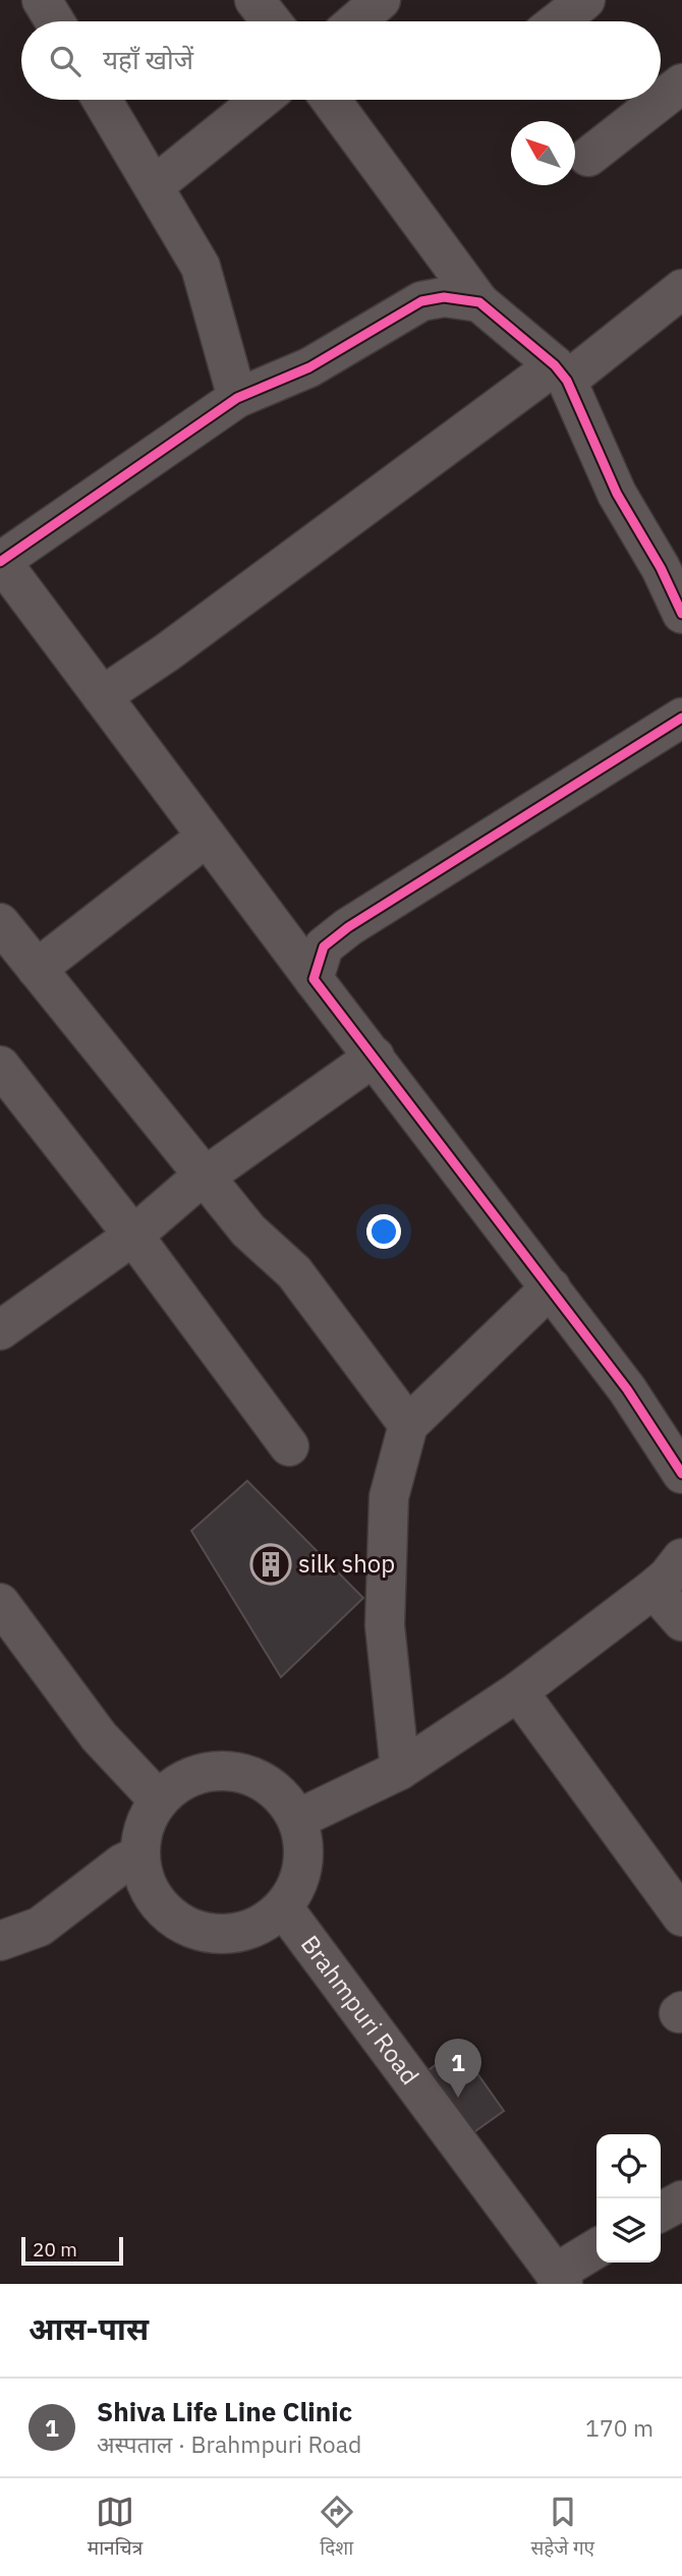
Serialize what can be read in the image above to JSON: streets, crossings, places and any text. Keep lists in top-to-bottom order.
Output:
{
  "streets": {
    "street": ["Brahmpuri Road"]
  },
  "places": {
    "building": ["silk shop"]
  },
  "scale_bar": "20 m",
  "north": "top left",
  "page": {
    "search": "यहाँ खोजें",
    "pins": "1",
    "scale": "20 m",
    "heading": "आस-पास",
    "list": [
      {
        "mark": "1",
        "name": "Shiva Life Line Clinic",
        "note": "अस्पताल · Brahmpuri Road",
        "value": "170 m"
      }
    ],
    "nav": ["मानचित्र", "दिशा", "सहेजे गए"]
  }
}
